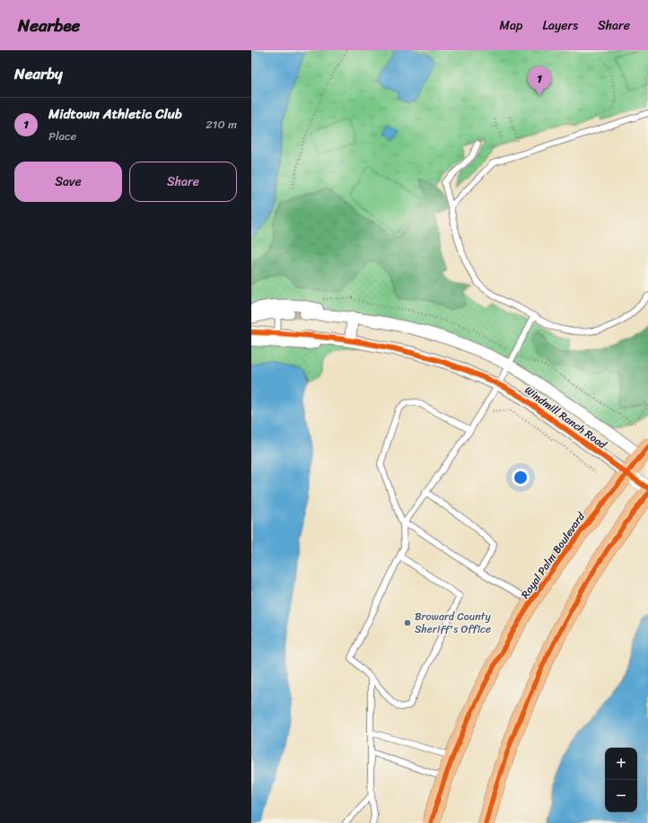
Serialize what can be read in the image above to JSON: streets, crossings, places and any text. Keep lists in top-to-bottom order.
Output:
{
  "streets": {
    "main road": ["Royal Palm Boulevard"],
    "street": ["Windmill Ranch Road"]
  },
  "crossings": [
    ["Windmill Ranch Road", "Royal Palm Boulevard"]
  ],
  "places": ["Broward County Sheriff's Office"],
  "page": {
    "header": "Nearbee",
    "nav": ["Map", "Layers", "Share"],
    "heading": "Nearby",
    "pins": "1",
    "list": [
      {
        "mark": "1",
        "name": "Midtown Athletic Club",
        "note": "Place",
        "value": "210 m"
      }
    ],
    "buttons": ["Save", "Share"],
    "map_buttons": ["+", "−"]
  }
}
